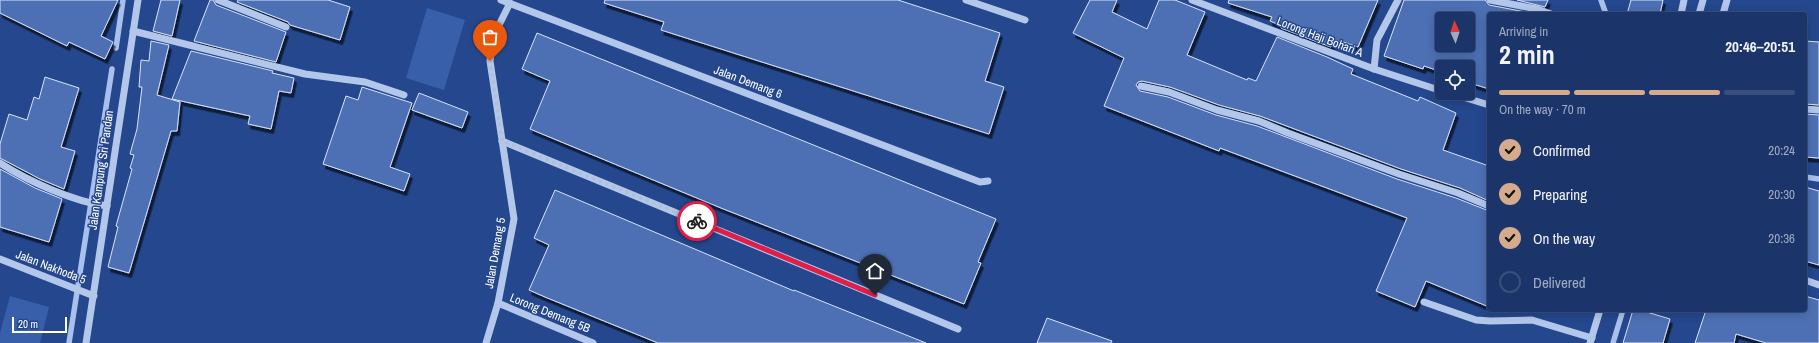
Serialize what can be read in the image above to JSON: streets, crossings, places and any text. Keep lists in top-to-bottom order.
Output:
{
  "streets": {
    "street": [
      "Lorong Haji Bohari A",
      "Jalan Demang 6",
      "Jalan Kampung Sri Pandan",
      "Jalan Demang 5",
      "Jalan Nakhoda 5",
      "Lorong Demang 5B"
    ]
  },
  "crossings": [
    ["Jalan Demang 6", "Jalan Demang 5"],
    ["Jalan Kampung Sri Pandan", "Jalan Nakhoda 5"],
    ["Jalan Demang 5", "Lorong Demang 5B"]
  ],
  "scale_bar": "20 m",
  "north": "top",
  "page": {
    "heading": ["2 min", "Arriving in", "20:46–20:51"],
    "bar": "On the way · 70 m",
    "list": [
      ["Confirmed", "20:24"],
      ["Preparing", "20:30"],
      ["On the way", "20:36"],
      "Delivered"
    ],
    "scale": "20 m"
  }
}
